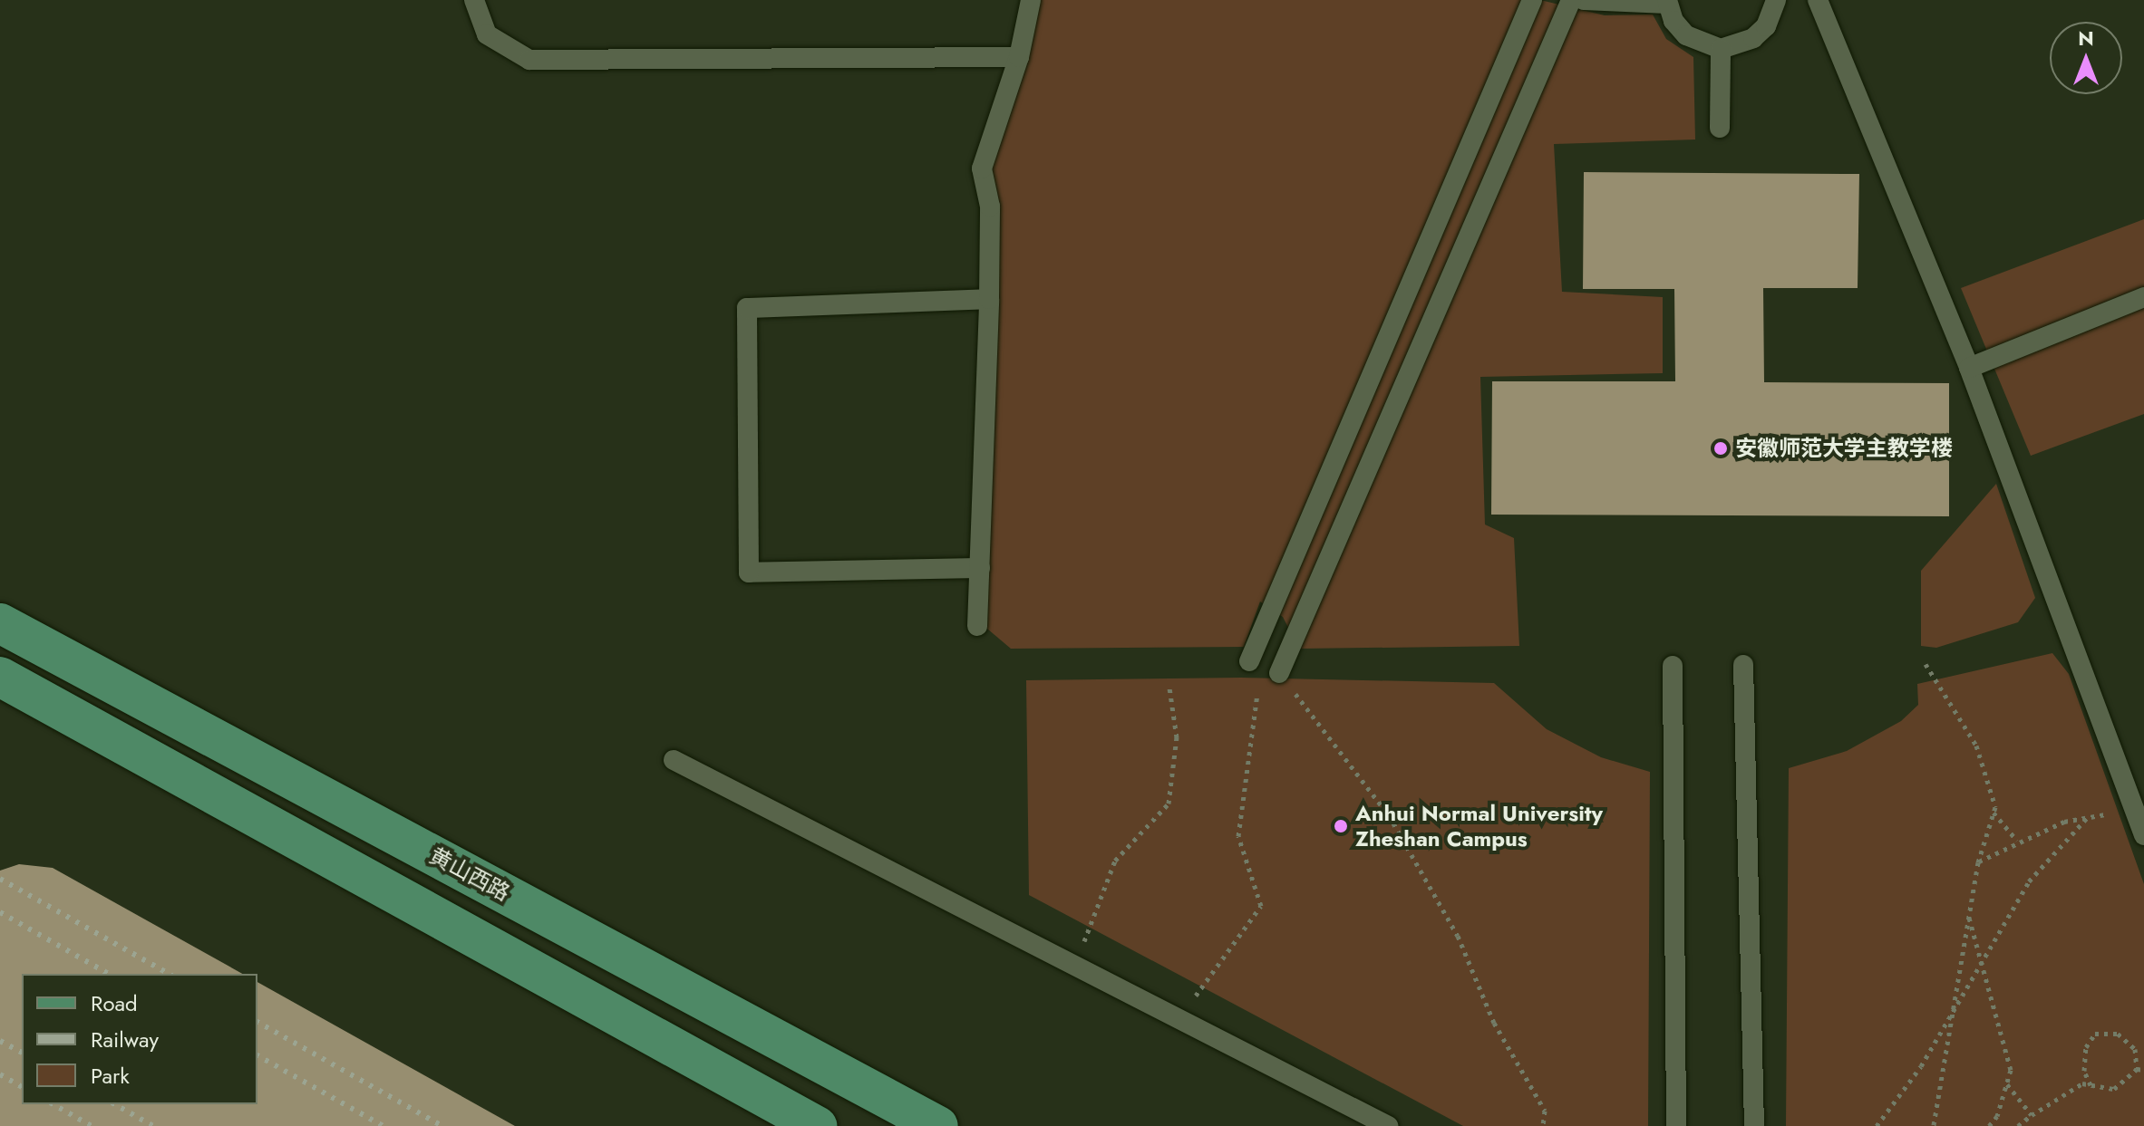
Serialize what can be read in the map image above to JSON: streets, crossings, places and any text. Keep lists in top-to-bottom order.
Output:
{
  "streets": {
    "main road": ["黄山西路"]
  },
  "places": ["安徽师范大学主教学楼", "Anhui Normal University Zheshan Campus"],
  "legend": ["Road", "Railway", "Park"],
  "north": "top"
}
